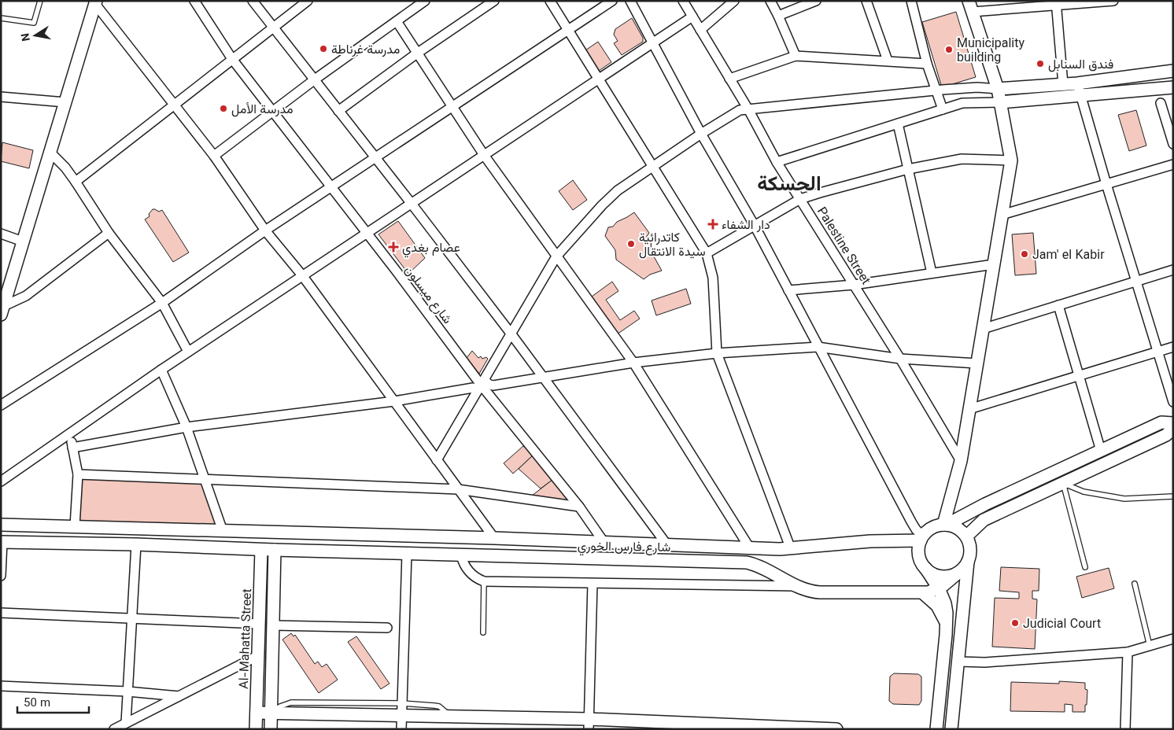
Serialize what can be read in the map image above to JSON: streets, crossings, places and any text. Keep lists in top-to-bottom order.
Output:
{
  "streets": {
    "street": [
      "Palestine Street",
      "شارع ميسلون",
      "شارع فارس الخوري",
      "Al-Mahatta Street"
    ]
  },
  "crossings": [
    ["شارع فارس الخوري", "Al-Mahatta Street"]
  ],
  "districts": ["الحسكة"],
  "places": {
    "other": [
      "مدرسة غرناطة",
      "Municipality building",
      "فندق السنابل",
      "مدرسة الأمل",
      "كاتدرائية سيدة الانتقال",
      "Jam' el Kabir",
      "Judicial Court"
    ],
    "health": ["دار الشفاء", "عصام بغدي"]
  },
  "scale_bar": "50 m",
  "north": "left"
}
